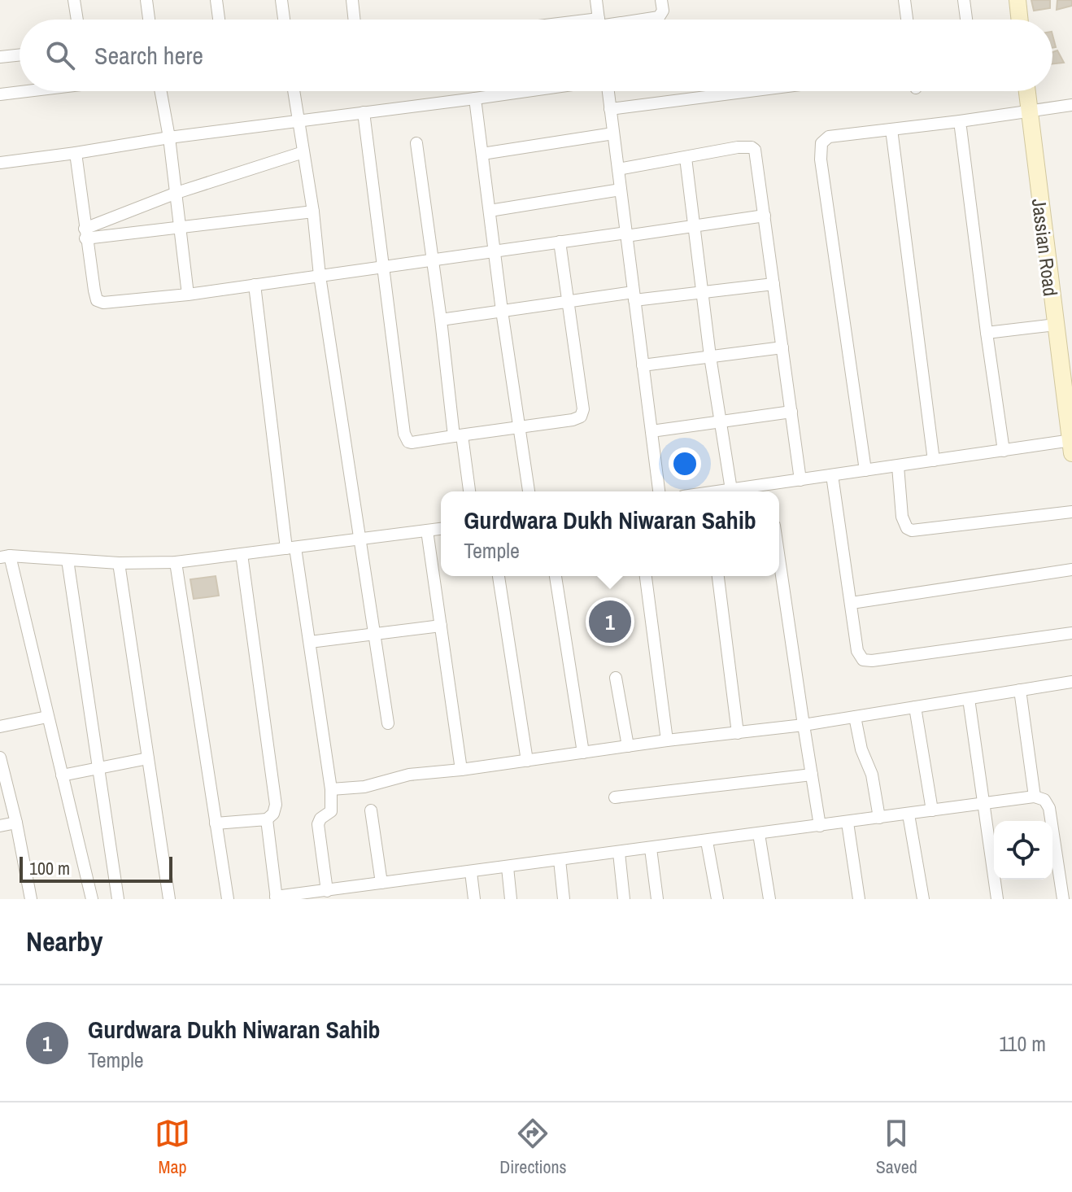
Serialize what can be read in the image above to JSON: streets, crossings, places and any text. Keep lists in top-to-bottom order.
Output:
{
  "streets": {
    "street": ["Jassian Road"]
  },
  "scale_bar": "100 m",
  "page": {
    "search": "Search here",
    "popup": ["Gurdwara Dukh Niwaran Sahib", "Temple"],
    "pins": "1",
    "scale": "100 m",
    "heading": "Nearby",
    "list": [
      {
        "mark": "1",
        "name": "Gurdwara Dukh Niwaran Sahib",
        "note": "Temple",
        "value": "110 m"
      }
    ],
    "nav": ["Map", "Directions", "Saved"]
  }
}
